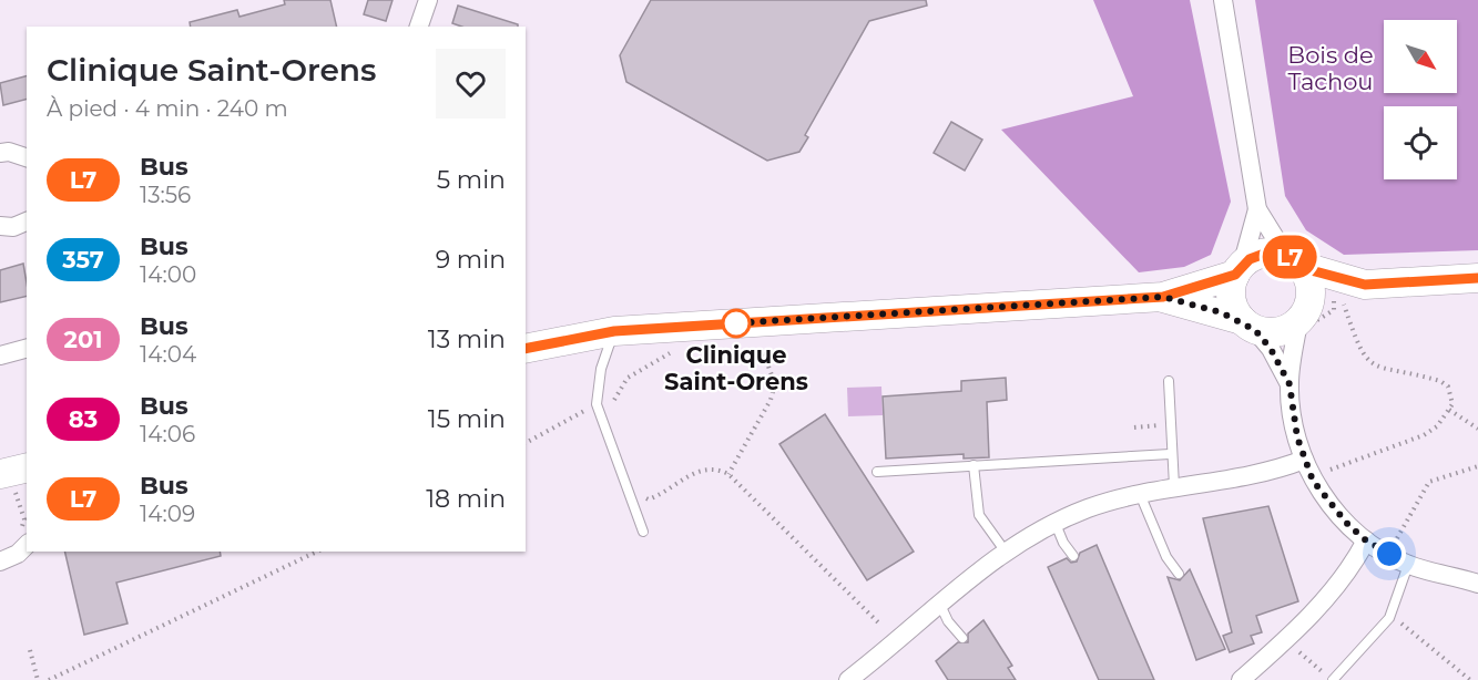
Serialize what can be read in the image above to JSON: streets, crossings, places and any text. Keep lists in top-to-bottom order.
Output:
{
  "parks": ["Bois de Tachou"],
  "places": ["Clinique Saint-Orens"],
  "lines": ["bus line L7"],
  "north": "bottom right",
  "page": {
    "on_map": "L7",
    "heading": ["Clinique Saint-Orens", "À pied · 4 min · 240 m"],
    "list": [
      {
        "mark": "L7",
        "name": "Bus",
        "note": "13:56",
        "value": "5 min"
      },
      {
        "mark": "357",
        "name": "Bus",
        "note": "14:00",
        "value": "9 min"
      },
      {
        "mark": "201",
        "name": "Bus",
        "note": "14:04",
        "value": "13 min"
      },
      {
        "mark": "83",
        "name": "Bus",
        "note": "14:06",
        "value": "15 min"
      },
      {
        "mark": "L7",
        "name": "Bus",
        "note": "14:09",
        "value": "18 min"
      }
    ]
  }
}
